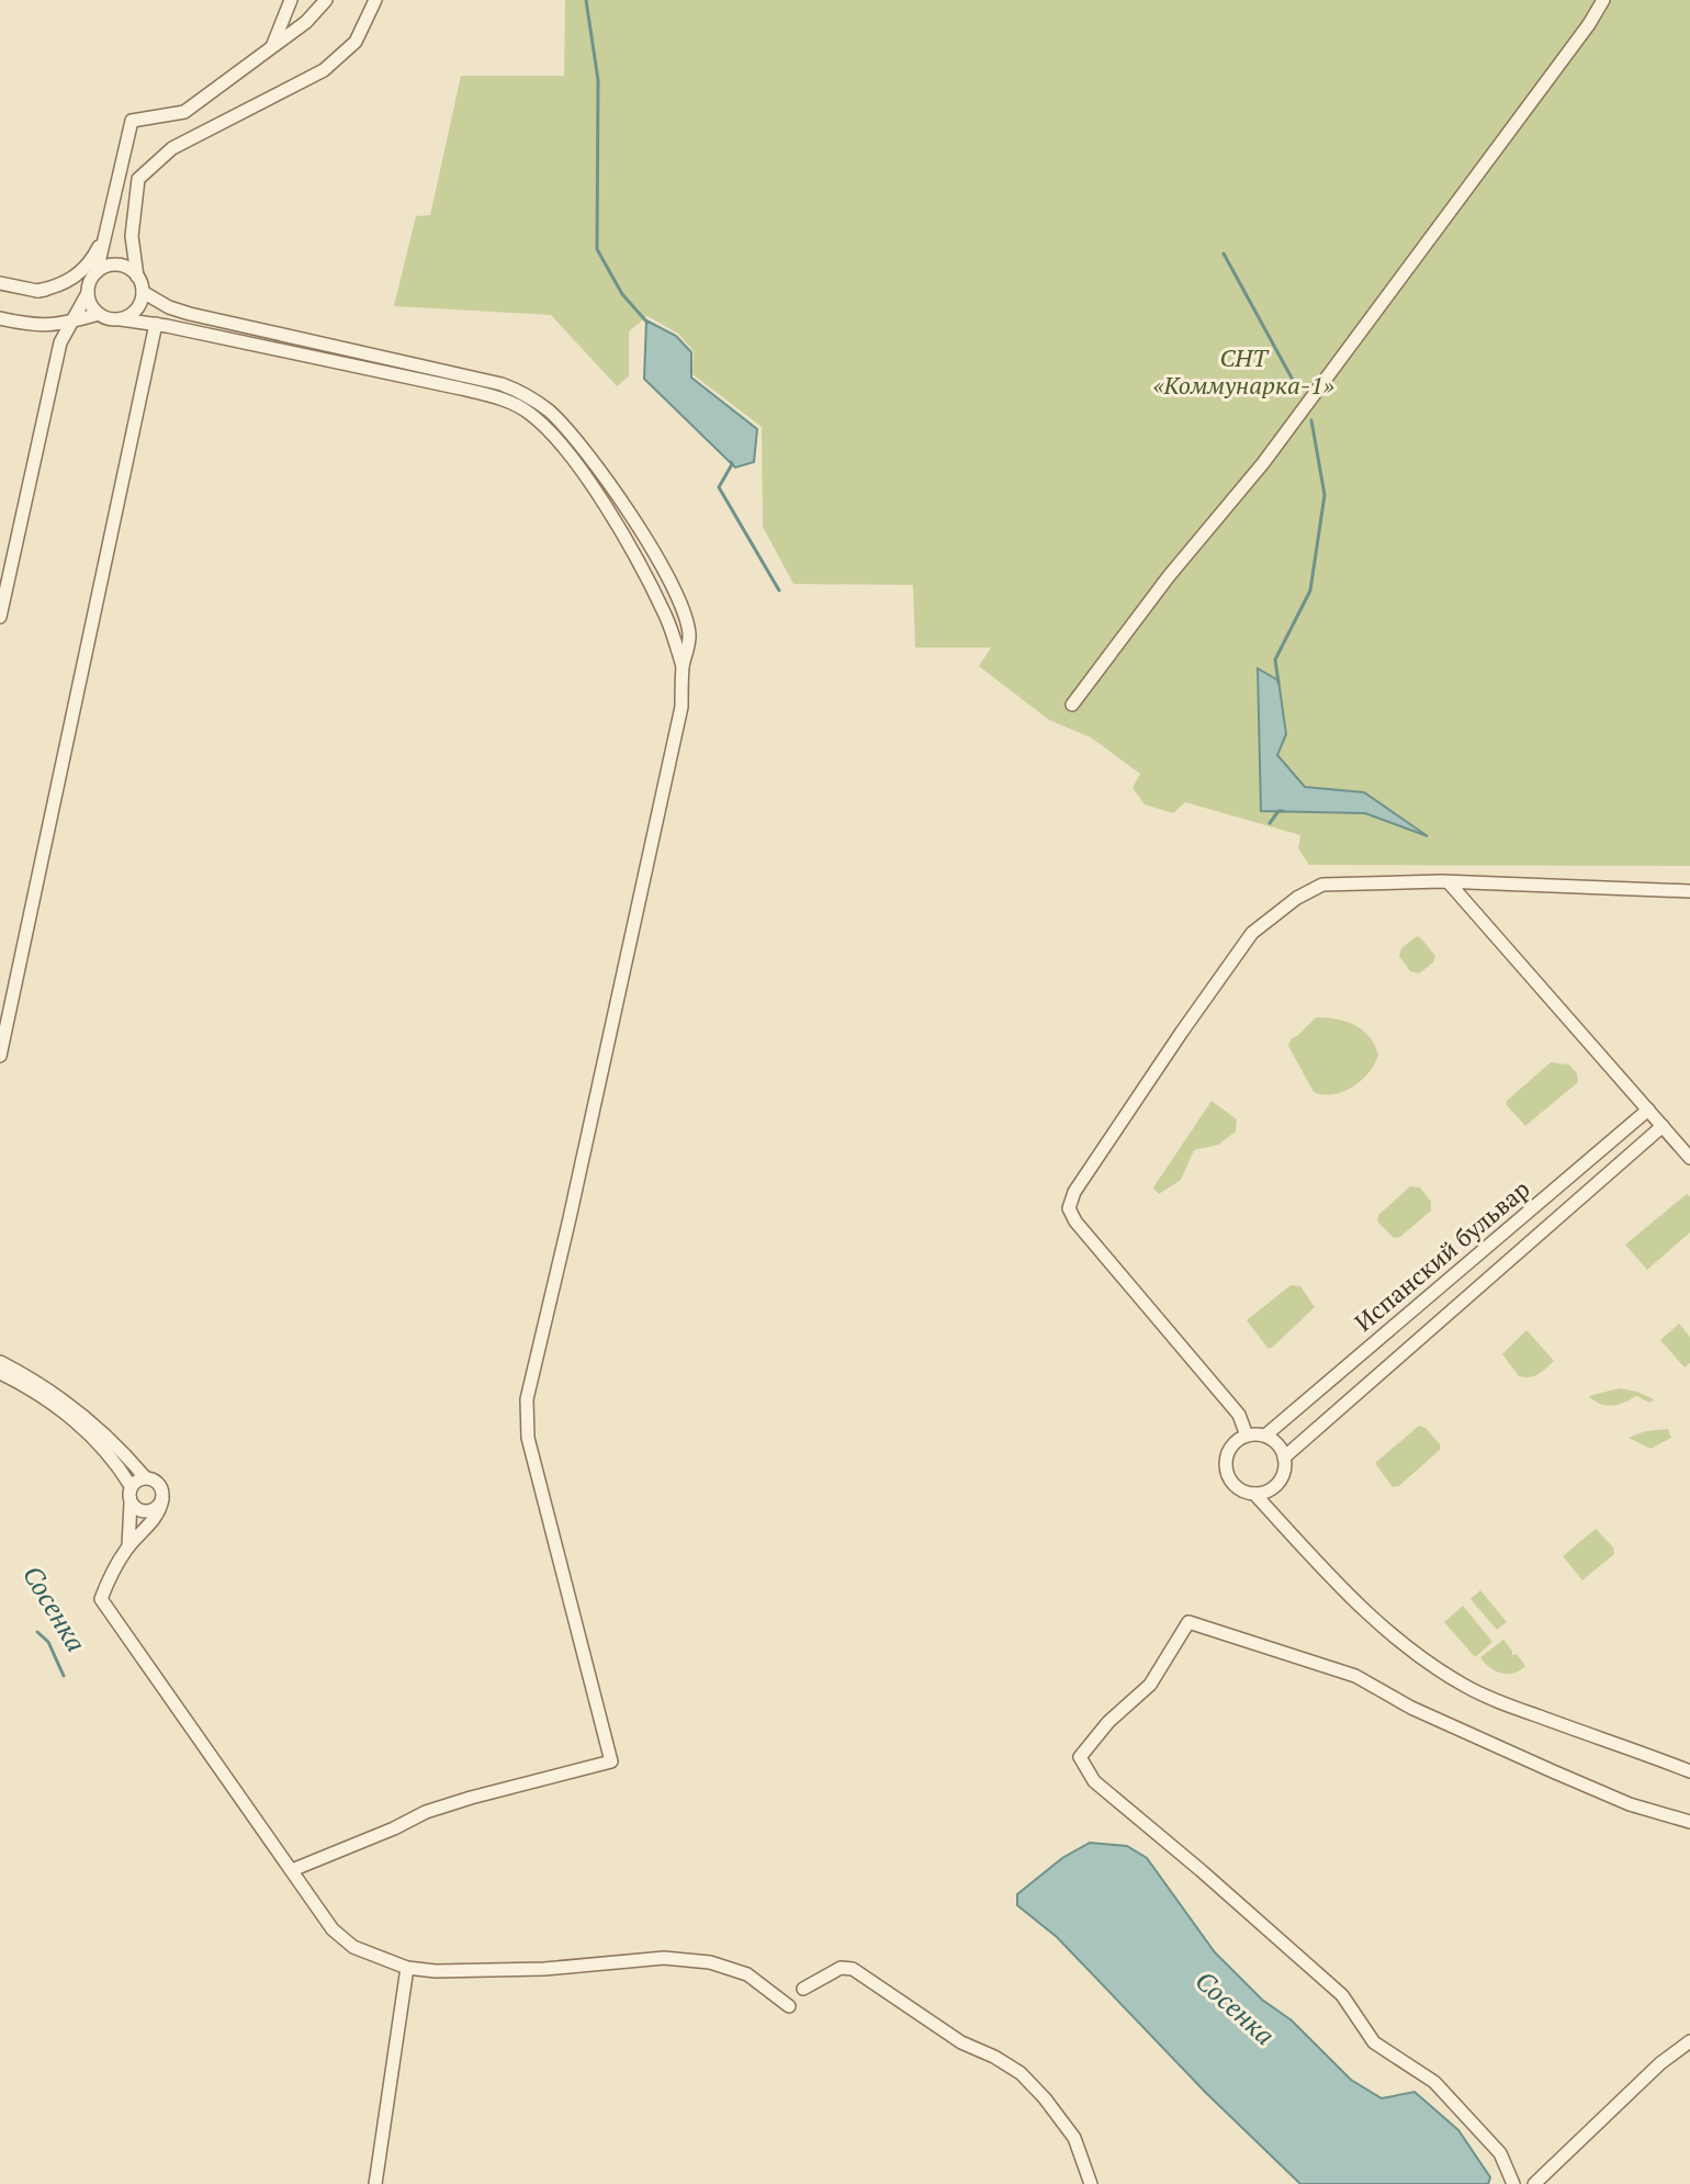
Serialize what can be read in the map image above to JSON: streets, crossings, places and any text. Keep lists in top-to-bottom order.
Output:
{
  "streets": {
    "street": ["Испанский бульвар"]
  },
  "water": ["Сосенка"],
  "parks": ["СНТ «Коммунарка-1»"]
}
